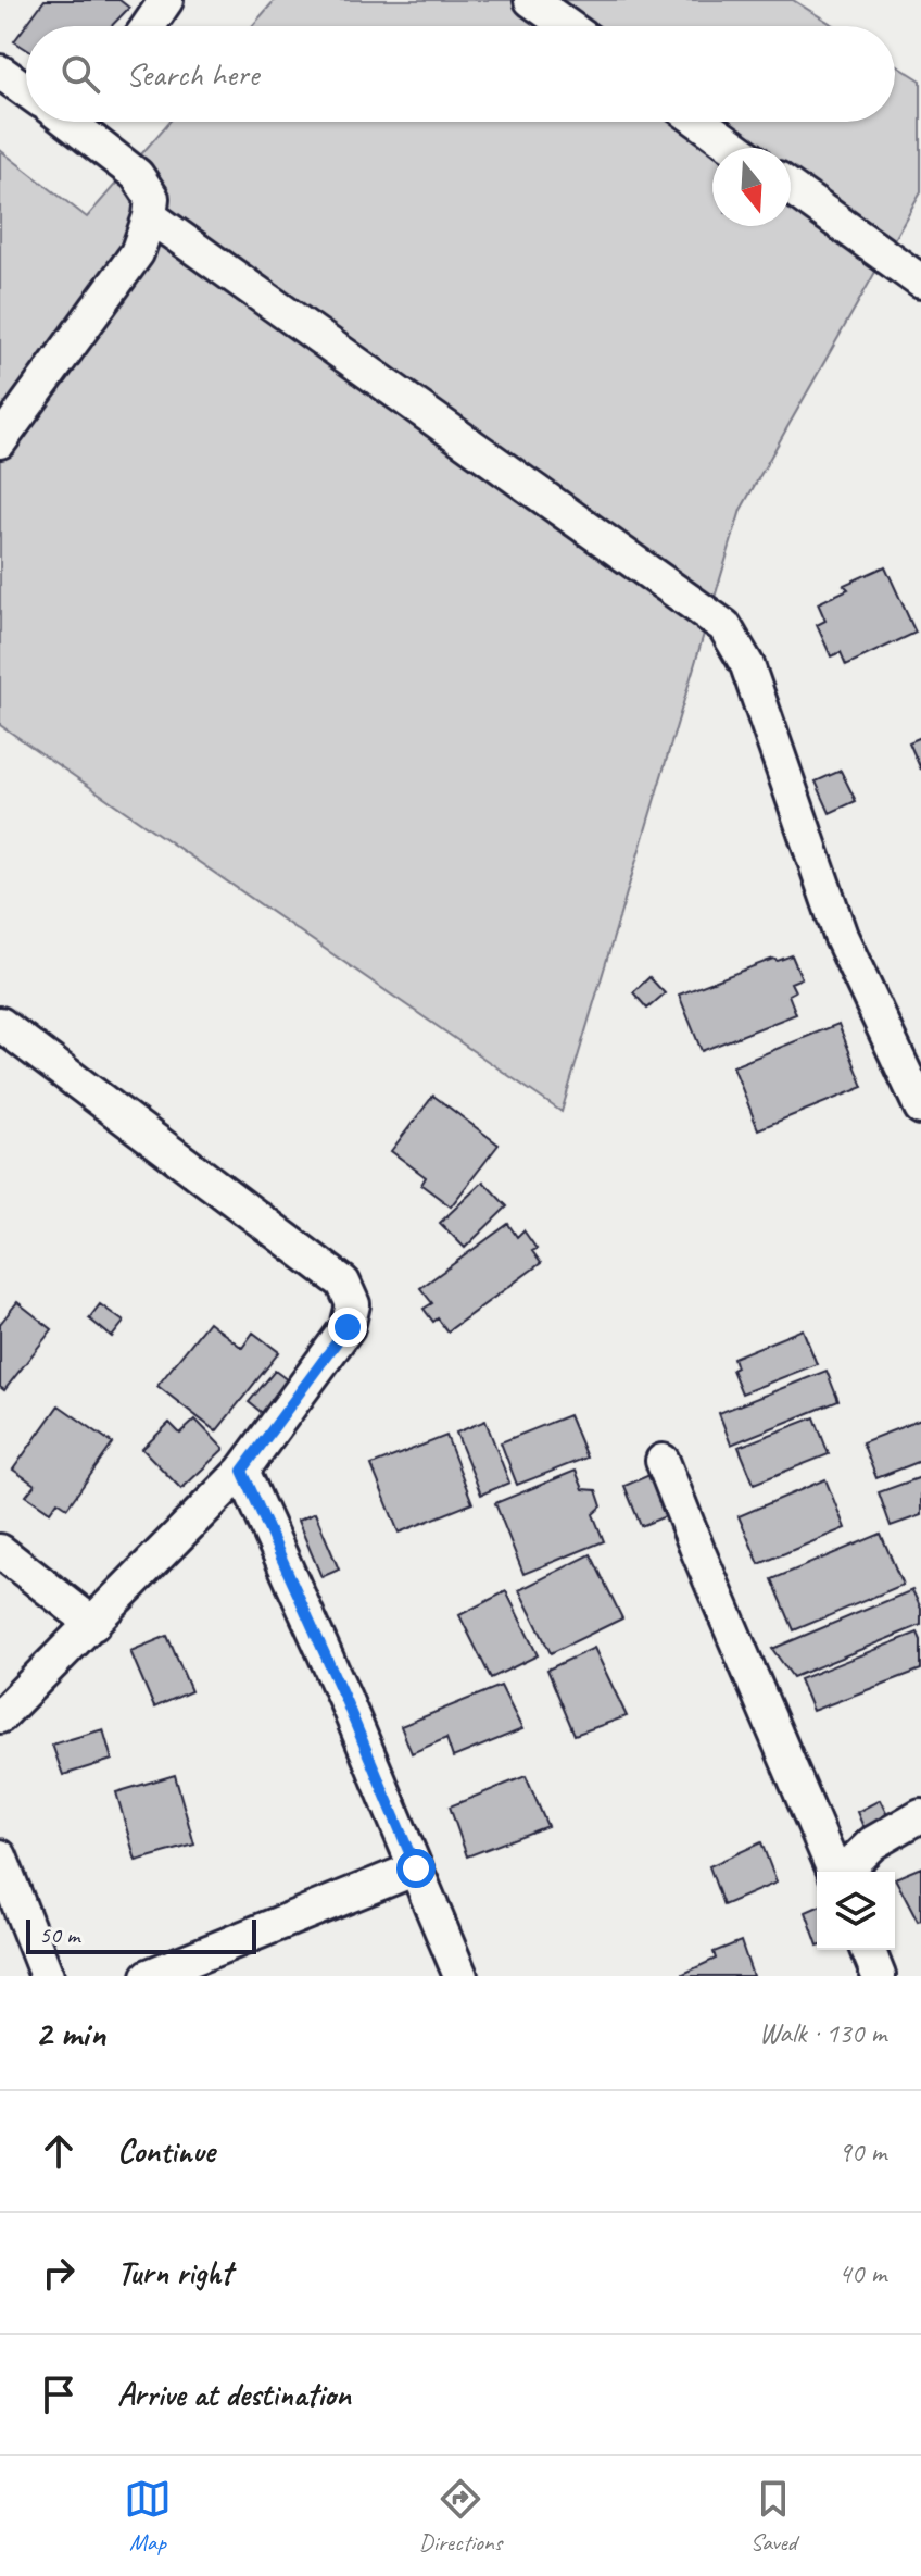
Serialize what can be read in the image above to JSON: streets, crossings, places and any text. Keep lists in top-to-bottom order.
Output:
{
  "scale_bar": "50 m",
  "north": "bottom",
  "page": {
    "search": "Search here",
    "scale": "50 m",
    "heading": ["2 min", "Walk · 130 m"],
    "list": [
      ["Continue", "90 m"],
      ["Turn right", "40 m"],
      "Arrive at destination"
    ],
    "nav": ["Map", "Directions", "Saved"]
  }
}
